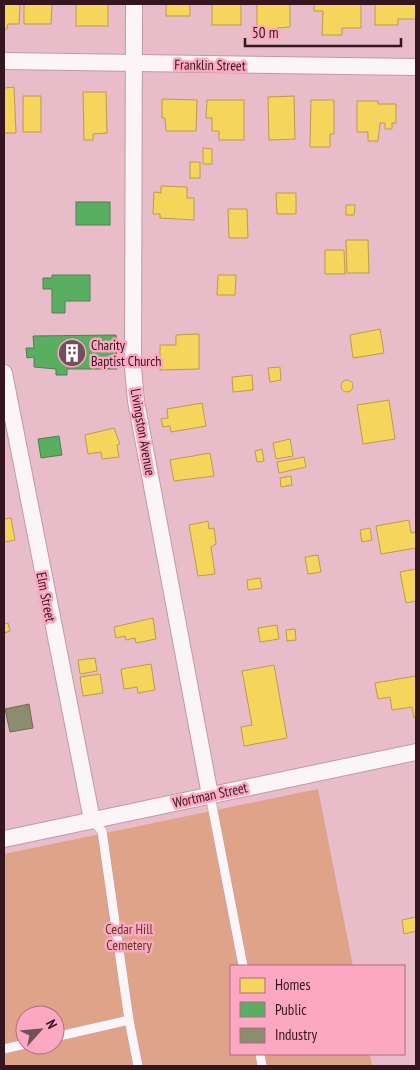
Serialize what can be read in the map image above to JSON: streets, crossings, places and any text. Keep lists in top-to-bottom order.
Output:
{
  "streets": {
    "street": [
      "Franklin Street",
      "Livingston Avenue",
      "Elm Street",
      "Wortman Street"
    ]
  },
  "crossings": [
    ["Franklin Street", "Livingston Avenue"],
    ["Livingston Avenue", "Wortman Street"],
    ["Elm Street", "Wortman Street"]
  ],
  "parks": ["Cedar Hill Cemetery"],
  "places": {
    "building": ["Charity Baptist Church"]
  },
  "legend": ["Homes", "Public", "Industry"],
  "scale_bar": "50 m",
  "north": "top right"
}
